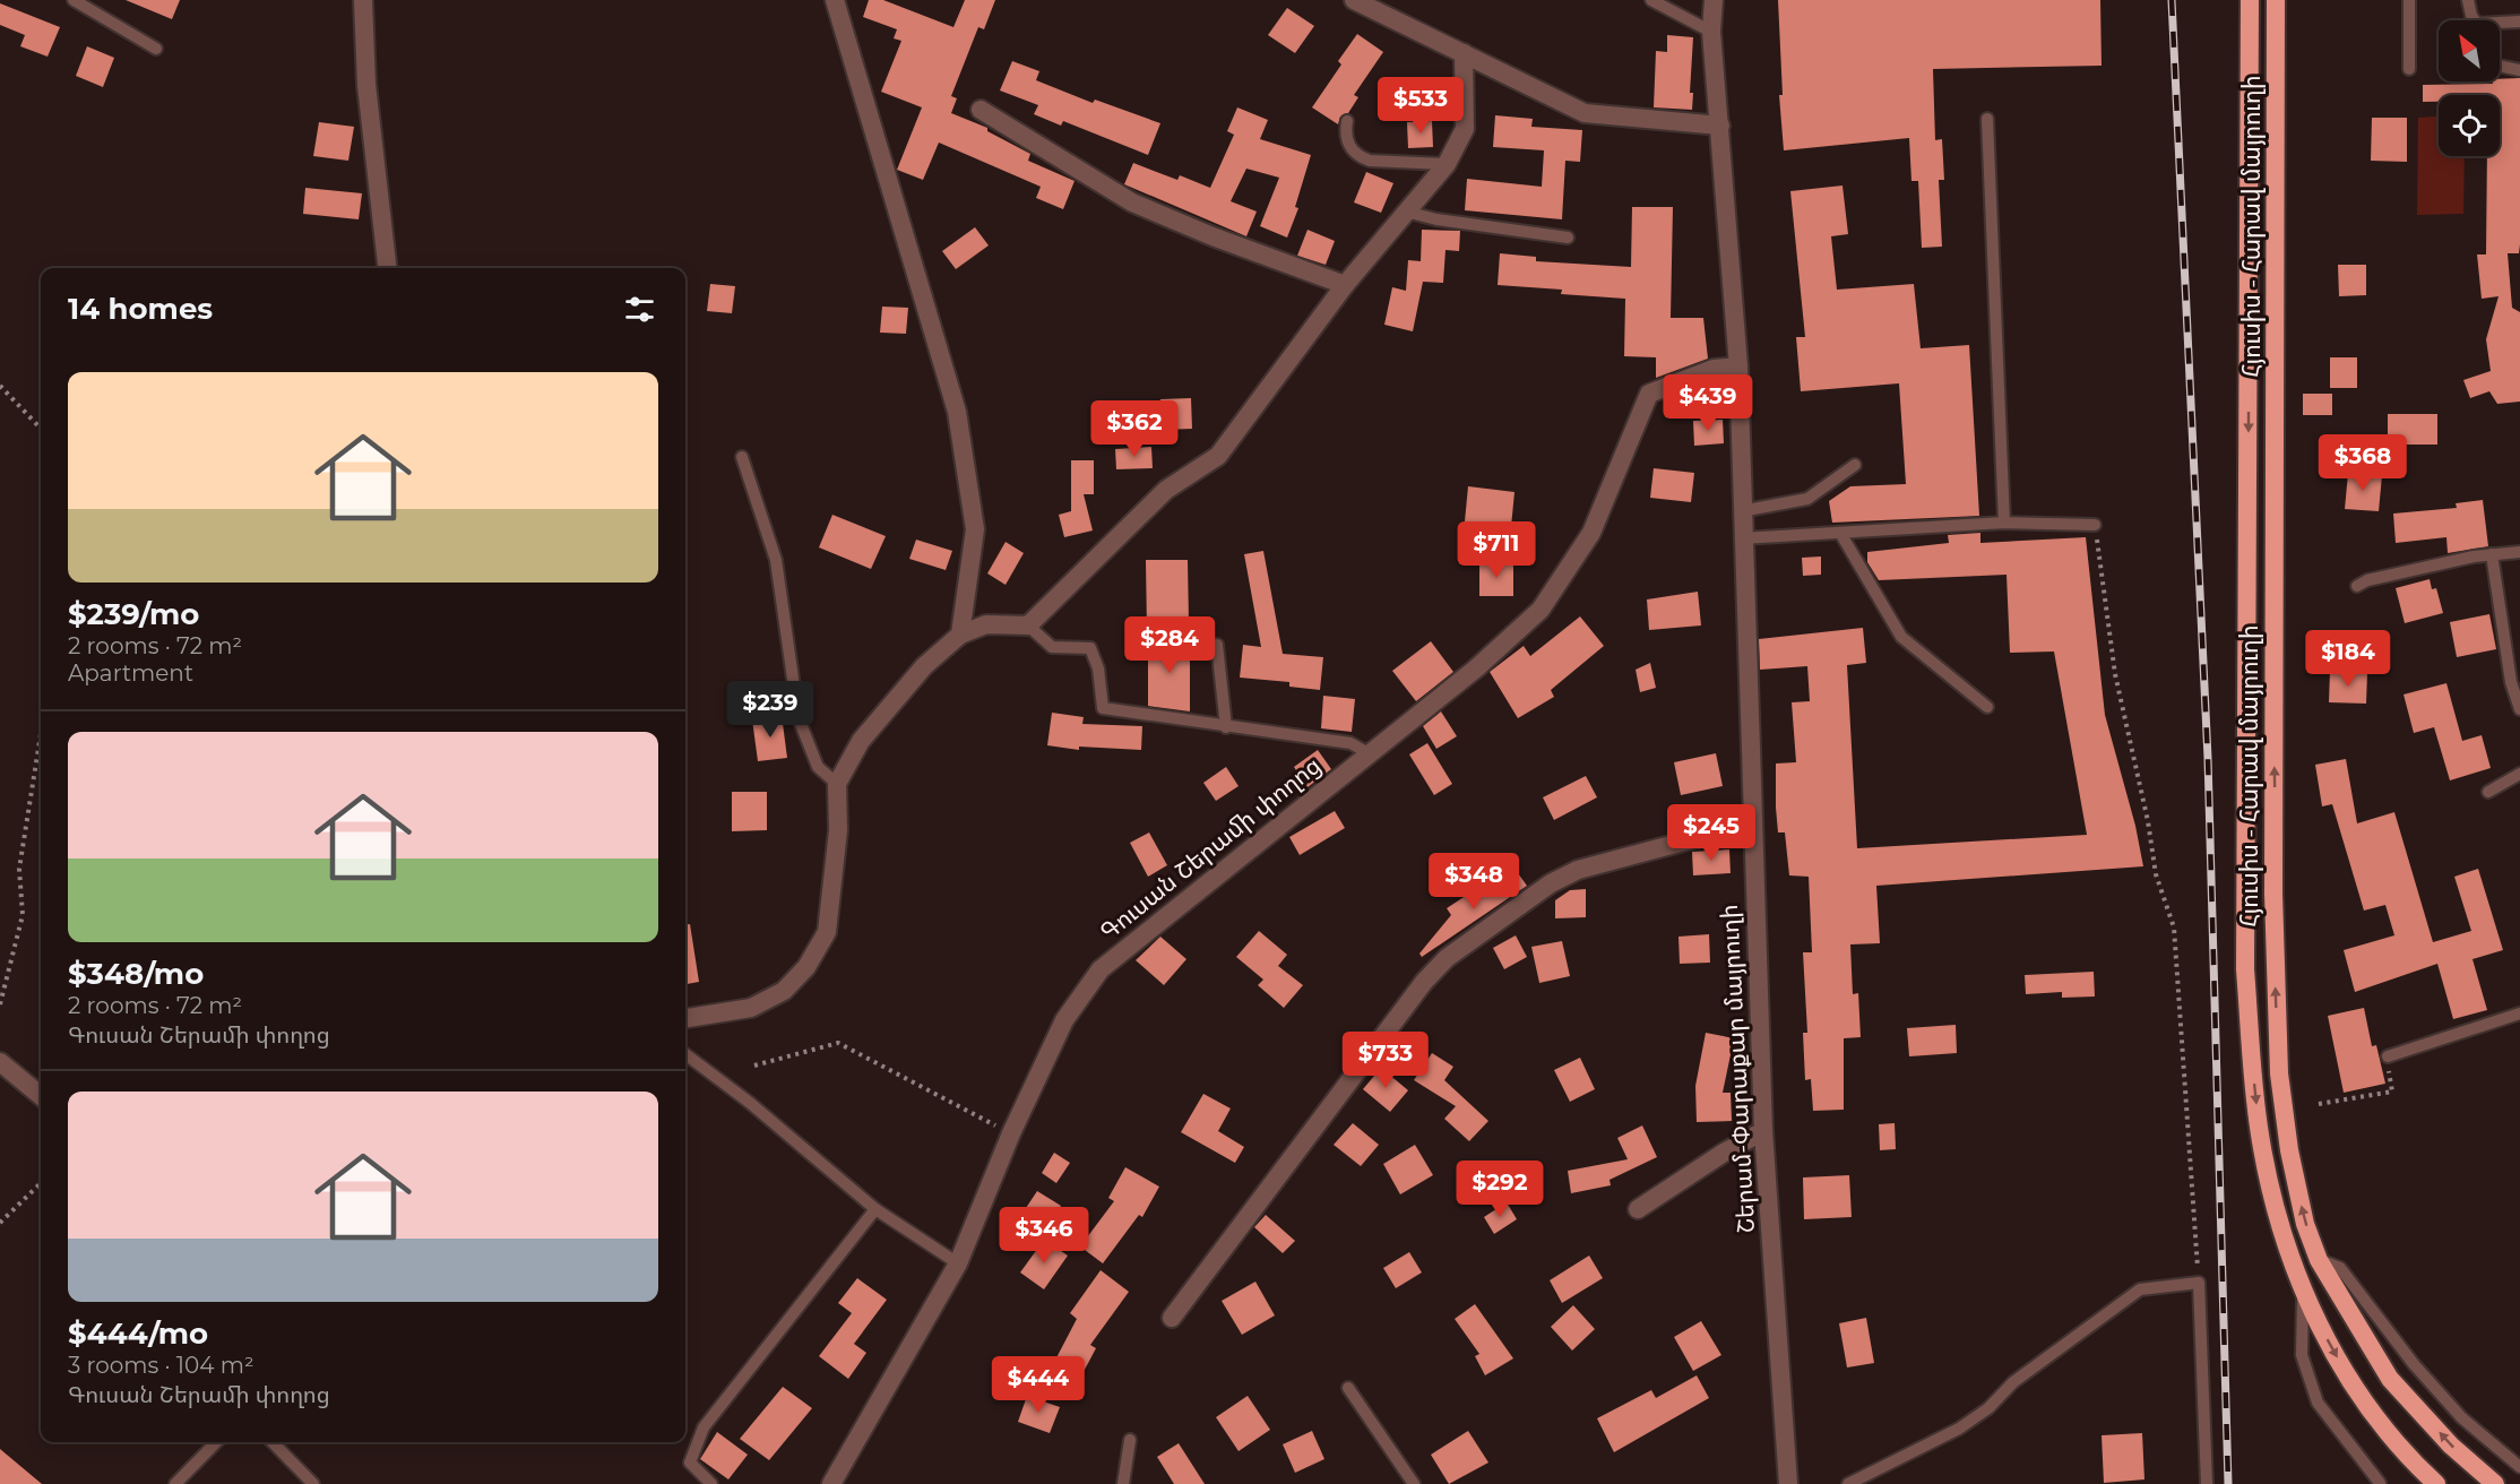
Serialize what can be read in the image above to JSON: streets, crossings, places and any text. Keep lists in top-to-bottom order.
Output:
{
  "streets": {
    "highway": ["Հյուսիս - Հարավ մայրուղի"],
    "street": ["Գուսան Շերամի փողոց", "Շերամ-Փարաքար մայրուղի"]
  },
  "crossings": [
    ["Գուսան Շերամի փողոց", "Շերամ-Փարաքար մայրուղի"]
  ],
  "north": "top left",
  "page": {
    "price": [
      "$533",
      "$439",
      "$362",
      "$368",
      "$711",
      "$284",
      "$184",
      "$239",
      "$245",
      "$348",
      "$733",
      "$292",
      "$346",
      "$444"
    ],
    "heading": "14 homes",
    "list": [
      {
        "name": "$239/mo",
        "note": "2 rooms · 72 m² · Apartment"
      },
      {
        "name": "$348/mo",
        "note": "2 rooms · 72 m² · Գուսան Շերամի փողոց"
      },
      {
        "name": "$444/mo",
        "note": "3 rooms · 104 m² · Գուսան Շերամի փողոց"
      }
    ]
  }
}
